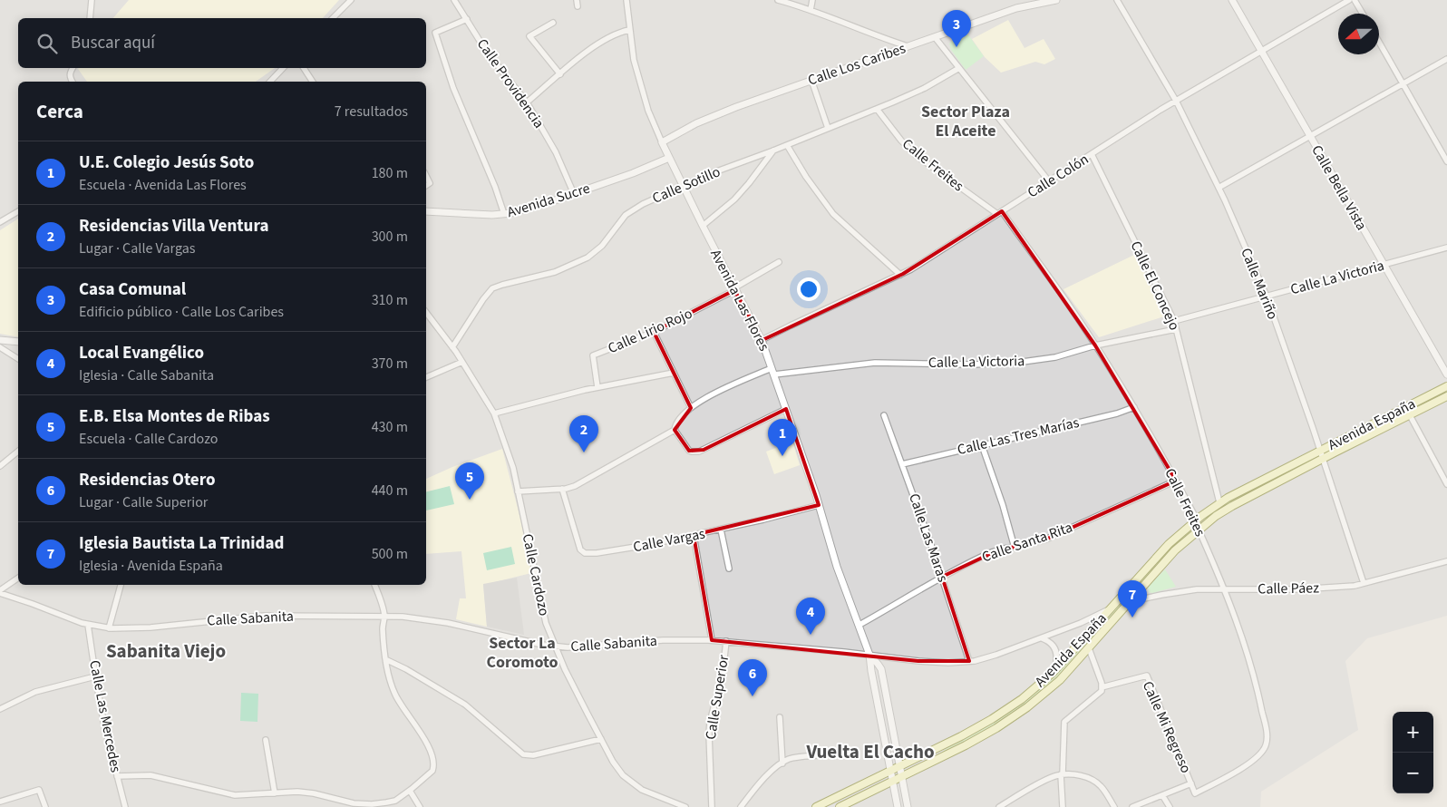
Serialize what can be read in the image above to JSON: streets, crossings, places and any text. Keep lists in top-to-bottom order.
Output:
{
  "streets": {
    "main road": ["Avenida España"],
    "street": [
      "Calle Los Caribes",
      "Calle Providencia",
      "Calle Freites",
      "Calle Colón",
      "Calle Sotillo",
      "Calle Bella Vista",
      "Avenida Sucre",
      "Calle La Victoria",
      "Calle Mariño",
      "Calle El Concejo",
      "Avenida Las Flores",
      "Calle Lirio Rojo",
      "Calle Las Tres Marías",
      "Calle Las Maras",
      "Calle Vargas",
      "Calle Santa Rita",
      "Calle Cardozo",
      "Calle Páez",
      "Calle Sabanita",
      "Calle Superior",
      "Calle Las Mercedes",
      "Calle Mi Regreso"
    ]
  },
  "crossings": [
    ["Calle Los Caribes", "Avenida Las Flores"],
    ["Calle Providencia", "Avenida Sucre"],
    ["Calle Freites", "Calle Colón"],
    ["Calle Freites", "Calle Sotillo"],
    ["Calle Freites", "Calle La Victoria"],
    ["Calle Freites", "Avenida España"],
    ["Calle Freites", "Calle Las Tres Marías"],
    ["Calle Freites", "Calle Santa Rita"],
    ["Calle Freites", "Calle Páez"],
    ["Calle Freites", "Calle Mi Regreso"],
    ["Calle Colón", "Calle Bella Vista"],
    ["Calle Colón", "Calle Mariño"],
    ["Calle Colón", "Calle El Concejo"],
    ["Calle Colón", "Avenida Las Flores"],
    ["Calle Sotillo", "Avenida Las Flores"],
    ["Calle Sotillo", "Calle Cardozo"],
    ["Calle Bella Vista", "Calle La Victoria"],
    ["Avenida Sucre", "Avenida Las Flores"],
    ["Calle La Victoria", "Calle Mariño"],
    ["Calle La Victoria", "Calle El Concejo"],
    ["Calle La Victoria", "Avenida Las Flores"],
    ["Calle Mariño", "Avenida España"],
    ["Calle Mariño", "Calle Páez"],
    ["Calle El Concejo", "Avenida España"],
    ["Avenida Las Flores", "Calle Lirio Rojo"],
    ["Avenida Las Flores", "Avenida España"],
    ["Avenida Las Flores", "Calle Vargas"],
    ["Avenida Las Flores", "Calle Santa Rita"],
    ["Avenida Las Flores", "Calle Sabanita"],
    ["Avenida España", "Calle Páez"],
    ["Avenida España", "Calle Sabanita"],
    ["Calle Las Tres Marías", "Calle Las Maras"],
    ["Calle Las Maras", "Calle Santa Rita"],
    ["Calle Las Maras", "Calle Sabanita"],
    ["Calle Cardozo", "Calle Sabanita"],
    ["Calle Sabanita", "Calle Superior"],
    ["Calle Sabanita", "Calle Las Mercedes"]
  ],
  "districts": [
    "Sector Plaza El Aceite",
    "Sector La Coromoto",
    "Sabanita Viejo",
    "Vuelta El Cacho"
  ],
  "north": "left",
  "page": {
    "pins": [
      "3",
      "2",
      "1",
      "5",
      "7",
      "4",
      "6"
    ],
    "search": "Buscar aquí",
    "heading": ["Cerca", "7 resultados"],
    "list": [
      {
        "mark": "1",
        "name": "U.E. Colegio Jesús Soto",
        "note": "Escuela · Avenida Las Flores",
        "value": "180 m"
      },
      {
        "mark": "2",
        "name": "Residencias Villa Ventura",
        "note": "Lugar · Calle Vargas",
        "value": "300 m"
      },
      {
        "mark": "3",
        "name": "Casa Comunal",
        "note": "Edificio público · Calle Los Caribes",
        "value": "310 m"
      },
      {
        "mark": "4",
        "name": "Local Evangélico",
        "note": "Iglesia · Calle Sabanita",
        "value": "370 m"
      },
      {
        "mark": "5",
        "name": "E.B. Elsa Montes de Ribas",
        "note": "Escuela · Calle Cardozo",
        "value": "430 m"
      },
      {
        "mark": "6",
        "name": "Residencias Otero",
        "note": "Lugar · Calle Superior",
        "value": "440 m"
      },
      {
        "mark": "7",
        "name": "Iglesia Bautista La Trinidad",
        "note": "Iglesia · Avenida España",
        "value": "500 m"
      }
    ],
    "map_buttons": ["+", "−"]
  }
}
